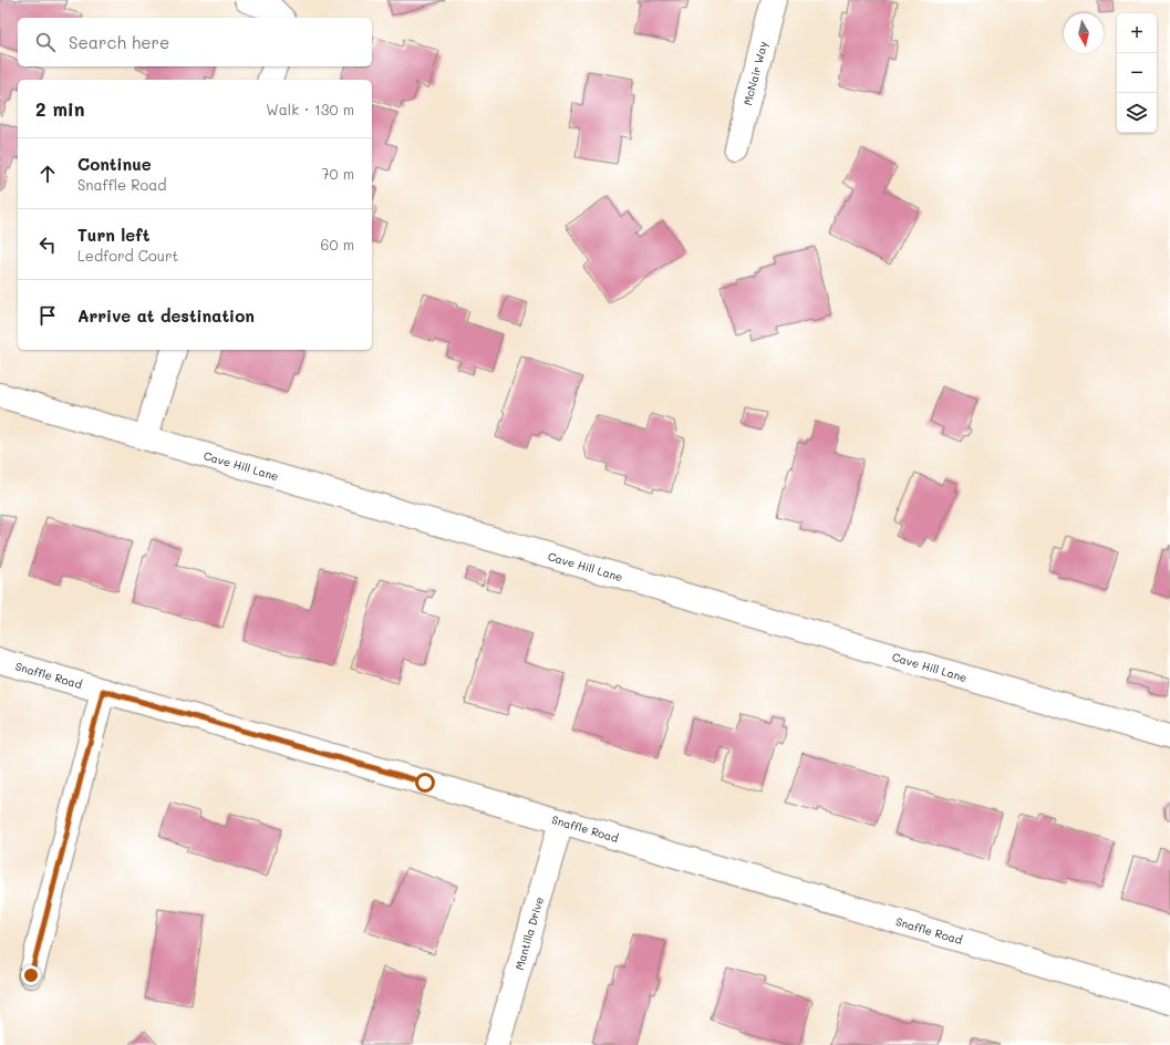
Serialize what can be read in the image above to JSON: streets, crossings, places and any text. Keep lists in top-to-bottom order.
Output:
{
  "streets": {
    "street": [
      "McNair Way",
      "Cave Hill Lane",
      "Snaffle Road",
      "Mantilla Drive"
    ]
  },
  "crossings": [
    ["Snaffle Road", "Mantilla Drive"]
  ],
  "north": "bottom",
  "page": {
    "map_buttons": ["+", "−"],
    "search": "Search here",
    "heading": ["2 min", "Walk · 130 m"],
    "list": [
      ["Continue", "Snaffle Road", "70 m"],
      ["Turn left", "Ledford Court", "60 m"],
      "Arrive at destination"
    ]
  }
}
